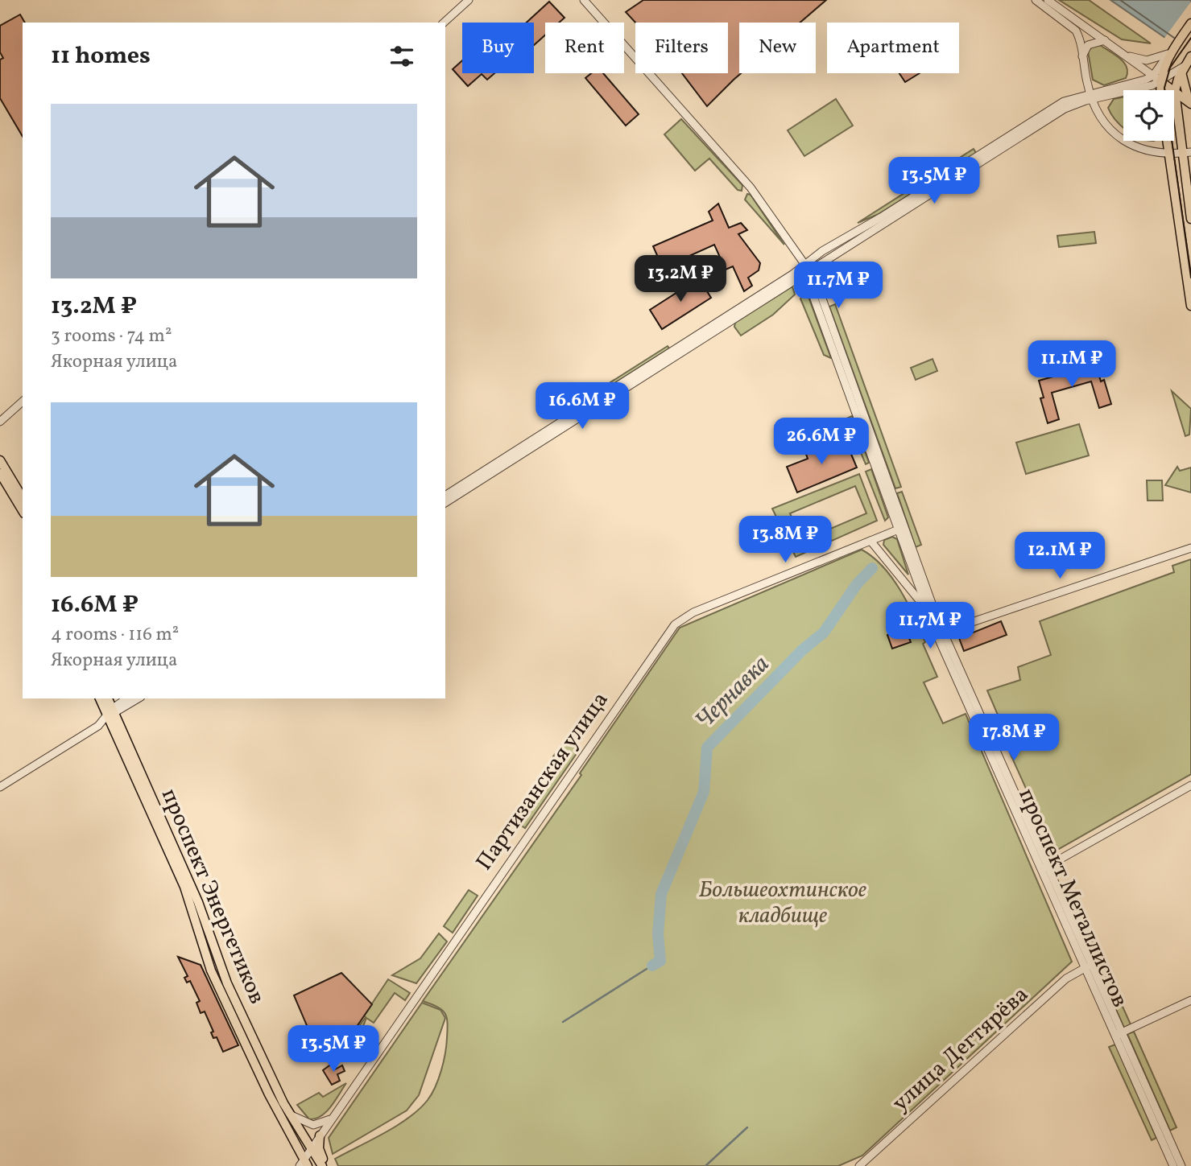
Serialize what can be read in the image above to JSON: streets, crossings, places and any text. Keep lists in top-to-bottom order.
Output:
{
  "streets": {
    "main road": ["проспект Энергетиков"],
    "street": ["Партизанская улица", "проспект Металлистов", "улица Дегтярёва"]
  },
  "crossings": [
    ["Партизанская улица", "проспект Энергетиков"],
    ["Партизанская улица", "проспект Металлистов"],
    ["проспект Металлистов", "улица Дегтярёва"]
  ],
  "water": ["Чернавка"],
  "parks": ["Большеохтинское кладбище"],
  "page": {
    "chip": [
      "Buy",
      "Rent",
      "Filters",
      "New",
      "Apartment"
    ],
    "heading": "11 homes",
    "list": [
      {
        "name": "13.2M ₽",
        "note": "3 rooms · 74 m² · Якорная улица"
      },
      {
        "name": "16.6M ₽",
        "note": "4 rooms · 116 m² · Якорная улица"
      }
    ],
    "price": [
      "13.5M ₽",
      "13.2M ₽",
      "11.7M ₽",
      "11.1M ₽",
      "16.6M ₽",
      "26.6M ₽",
      "13.8M ₽",
      "12.1M ₽",
      "11.7M ₽",
      "17.8M ₽",
      "13.5M ₽"
    ]
  }
}
